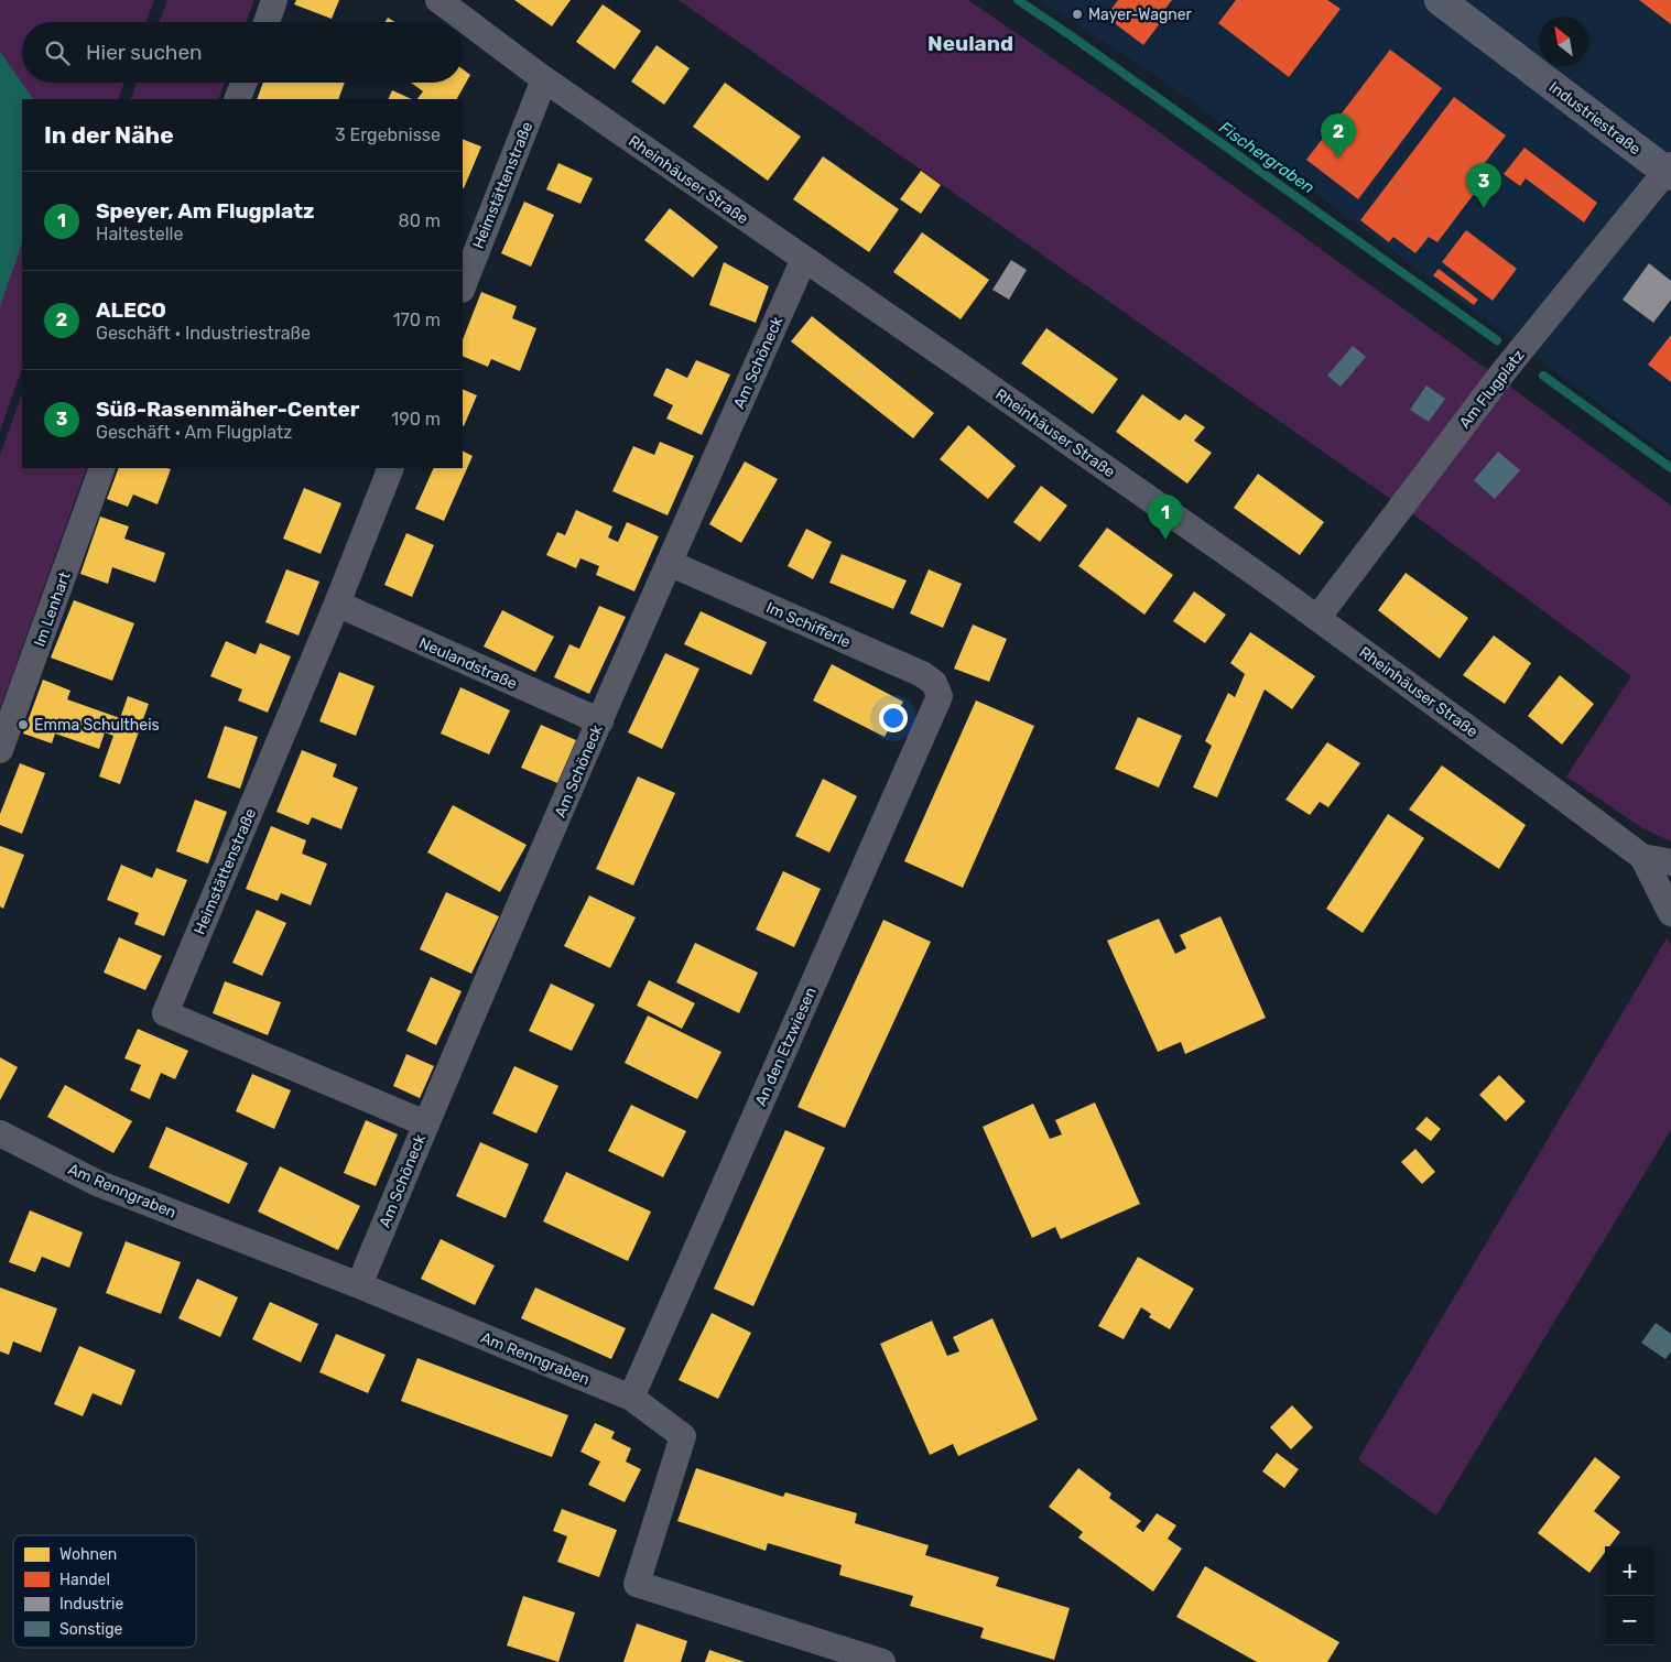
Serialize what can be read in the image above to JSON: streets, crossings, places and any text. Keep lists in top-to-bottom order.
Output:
{
  "streets": {
    "street": [
      "Industriestraße",
      "Rheinhäuser Straße",
      "Heimstättenstraße",
      "Am Schöneck",
      "Am Flugplatz",
      "Im Lenhart",
      "Im Schifferle",
      "Neulandstraße",
      "An den Etzwiesen",
      "Am Renngraben"
    ]
  },
  "crossings": [
    ["Industriestraße", "Am Flugplatz"],
    ["Rheinhäuser Straße", "Heimstättenstraße"],
    ["Rheinhäuser Straße", "Am Schöneck"],
    ["Rheinhäuser Straße", "Am Flugplatz"],
    ["Heimstättenstraße", "Am Schöneck"],
    ["Heimstättenstraße", "Neulandstraße"],
    ["Am Schöneck", "Im Schifferle"],
    ["Am Schöneck", "Neulandstraße"],
    ["Am Schöneck", "Am Renngraben"],
    ["Im Schifferle", "An den Etzwiesen"],
    ["An den Etzwiesen", "Am Renngraben"]
  ],
  "districts": ["Neuland"],
  "water": ["Fischergraben"],
  "places": ["Mayer-Wagner", "Emma Schultheis"],
  "legend": [
    "Wohnen",
    "Handel",
    "Industrie",
    "Sonstige"
  ],
  "north": "top left",
  "page": {
    "search": "Hier suchen",
    "heading": ["In der Nähe", "3 Ergebnisse"],
    "pins": ["2", "3", "1"],
    "list": [
      {
        "mark": "1",
        "name": "Speyer, Am Flugplatz",
        "note": "Haltestelle",
        "value": "80 m"
      },
      {
        "mark": "2",
        "name": "ALECO",
        "note": "Geschäft · Industriestraße",
        "value": "170 m"
      },
      {
        "mark": "3",
        "name": "Süß-Rasenmäher-Center",
        "note": "Geschäft · Am Flugplatz",
        "value": "190 m"
      }
    ],
    "map_buttons": ["+", "−"]
  }
}
